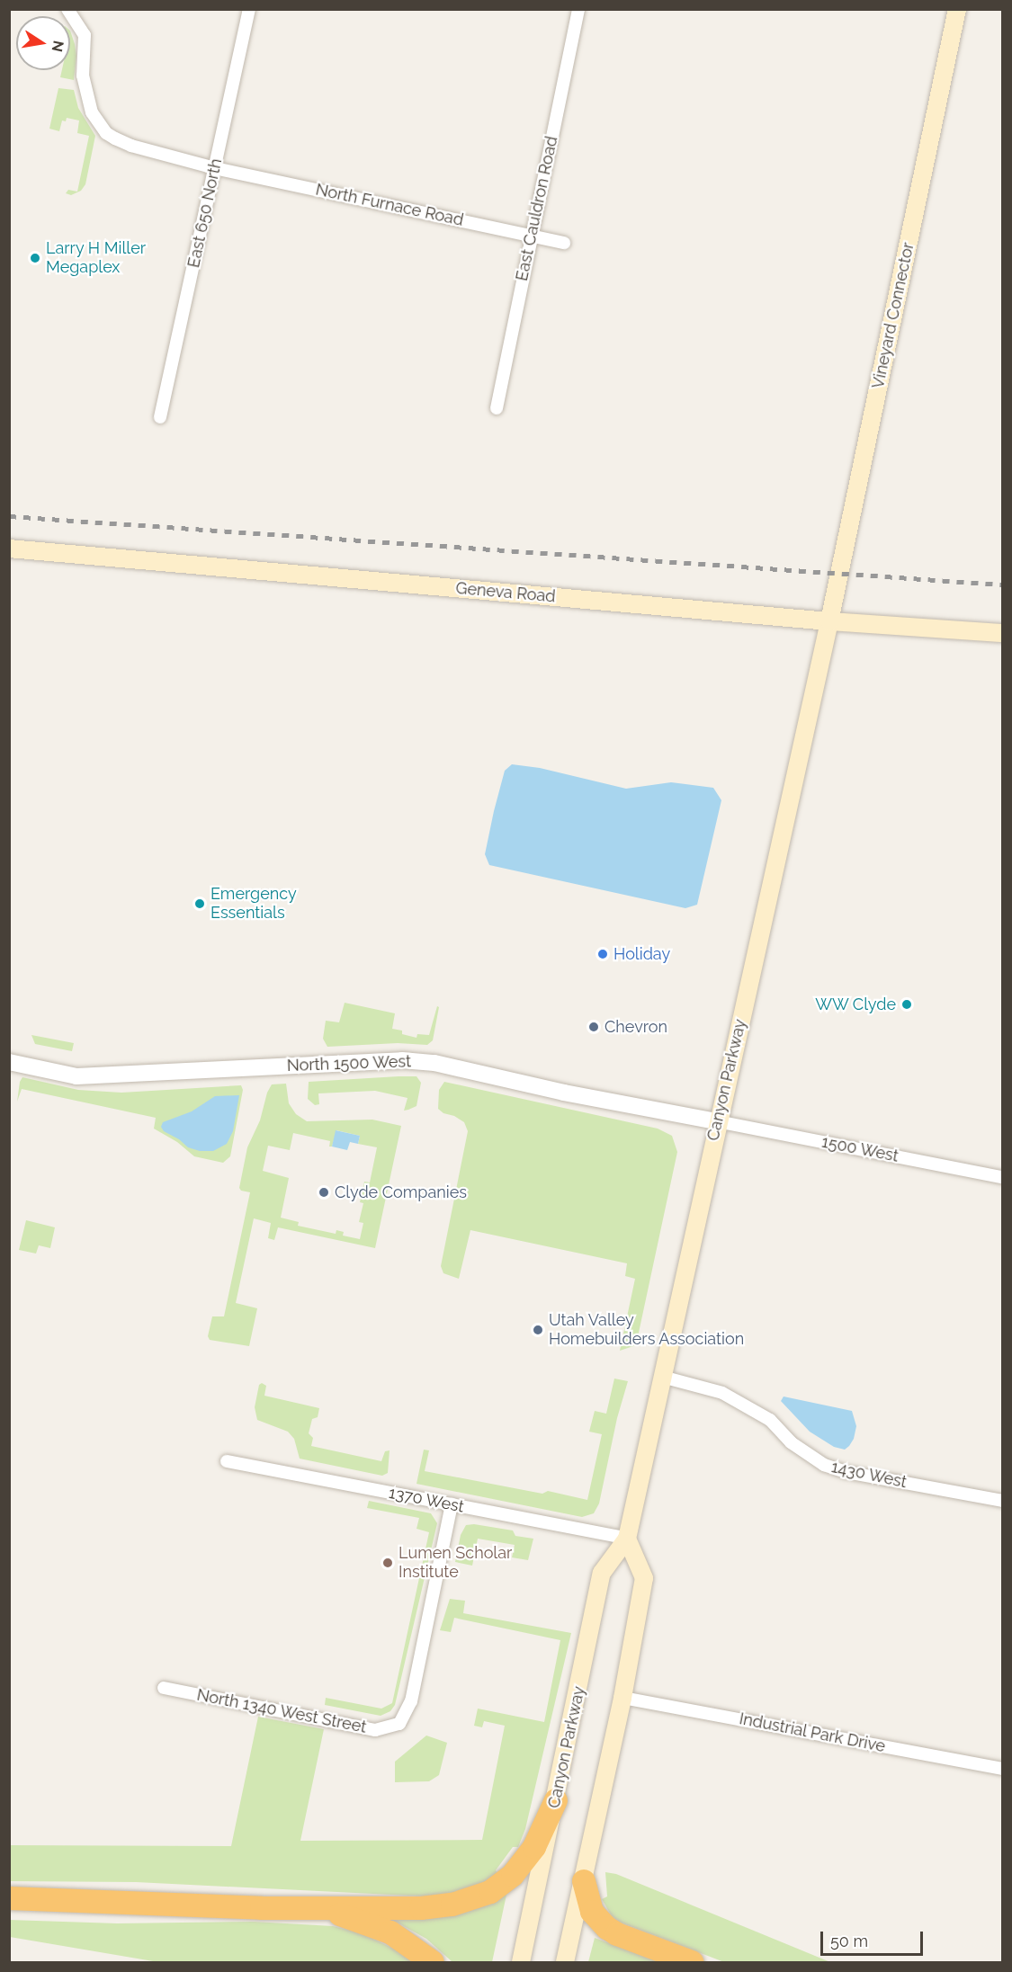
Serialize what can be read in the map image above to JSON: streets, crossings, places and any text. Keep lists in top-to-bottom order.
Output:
{
  "streets": {
    "main road": ["Vineyard Connector", "Geneva Road", "Canyon Parkway"],
    "street": [
      "North Furnace Road",
      "East Cauldron Road",
      "East 650 North",
      "North 1500 West",
      "1500 West",
      "1430 West",
      "1370 West",
      "North 1340 West Street",
      "Industrial Park Drive"
    ]
  },
  "crossings": [
    ["North Furnace Road", "East Cauldron Road"],
    ["North Furnace Road", "East 650 North"],
    ["Vineyard Connector", "Geneva Road"],
    ["Vineyard Connector", "Canyon Parkway"],
    ["Geneva Road", "Canyon Parkway"],
    ["North 1500 West", "Canyon Parkway"],
    ["North 1500 West", "1500 West"],
    ["Canyon Parkway", "1500 West"],
    ["Canyon Parkway", "1430 West"],
    ["Canyon Parkway", "1370 West"],
    ["1370 West", "North 1340 West Street"]
  ],
  "places": [
    "Larry H Miller Megaplex",
    "Emergency Essentials",
    "Holiday",
    "WW Clyde",
    "Chevron",
    "Clyde Companies",
    "Utah Valley Homebuilders Association",
    "Lumen Scholar Institute"
  ],
  "scale_bar": "50 m",
  "north": "right"
}
